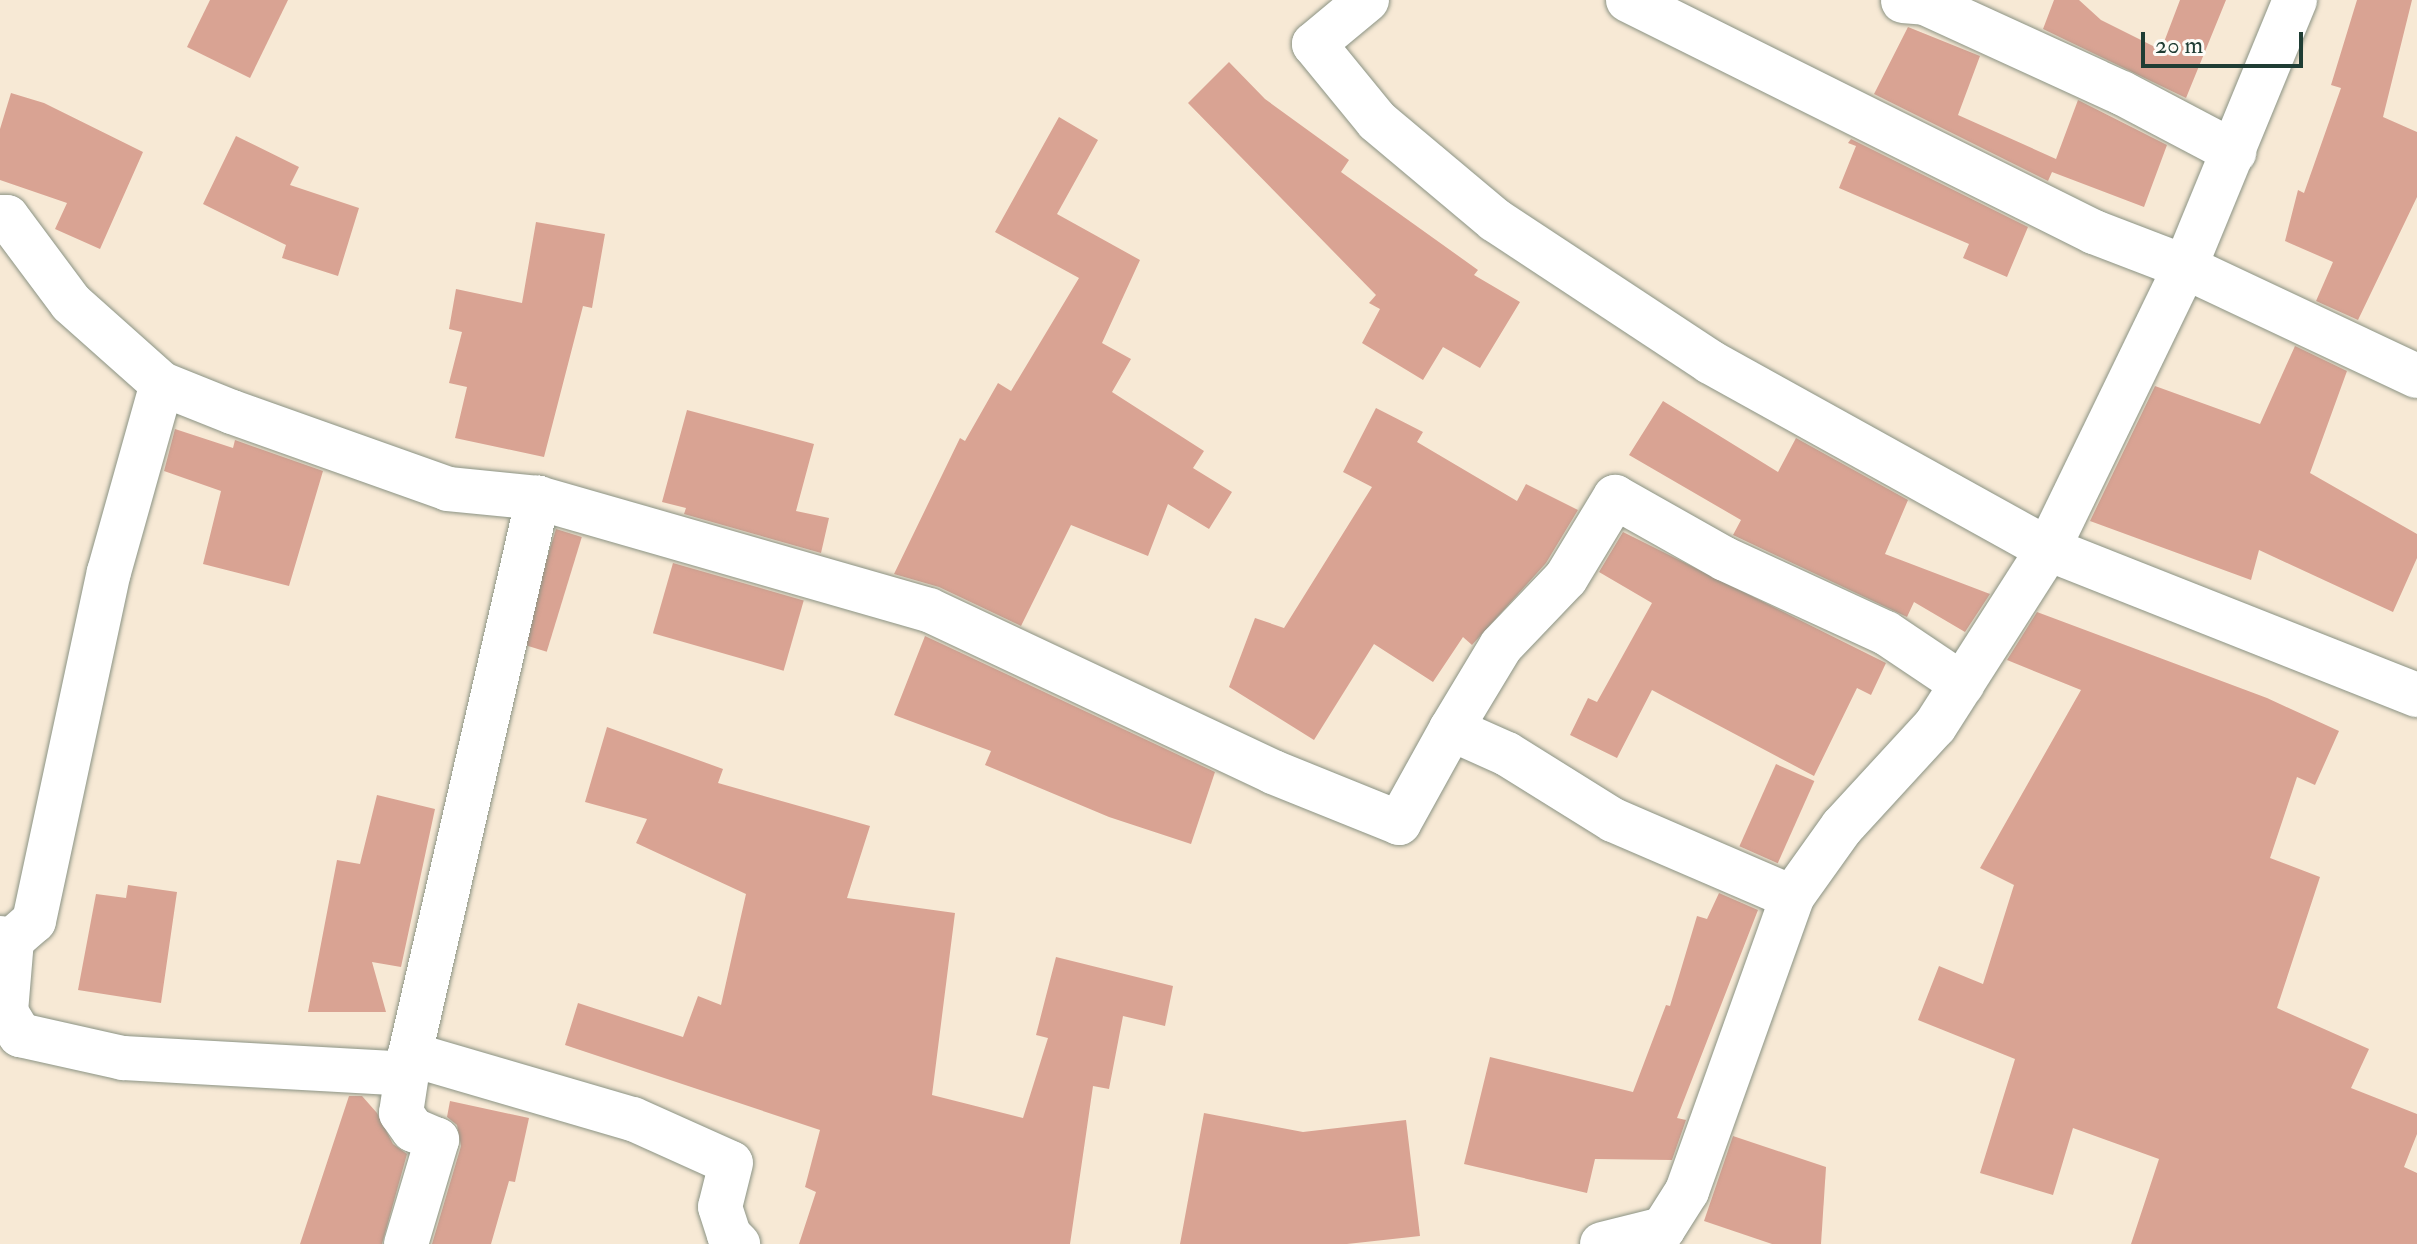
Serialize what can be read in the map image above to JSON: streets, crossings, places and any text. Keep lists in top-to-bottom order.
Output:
{
  "scale_bar": "20 m"
}
